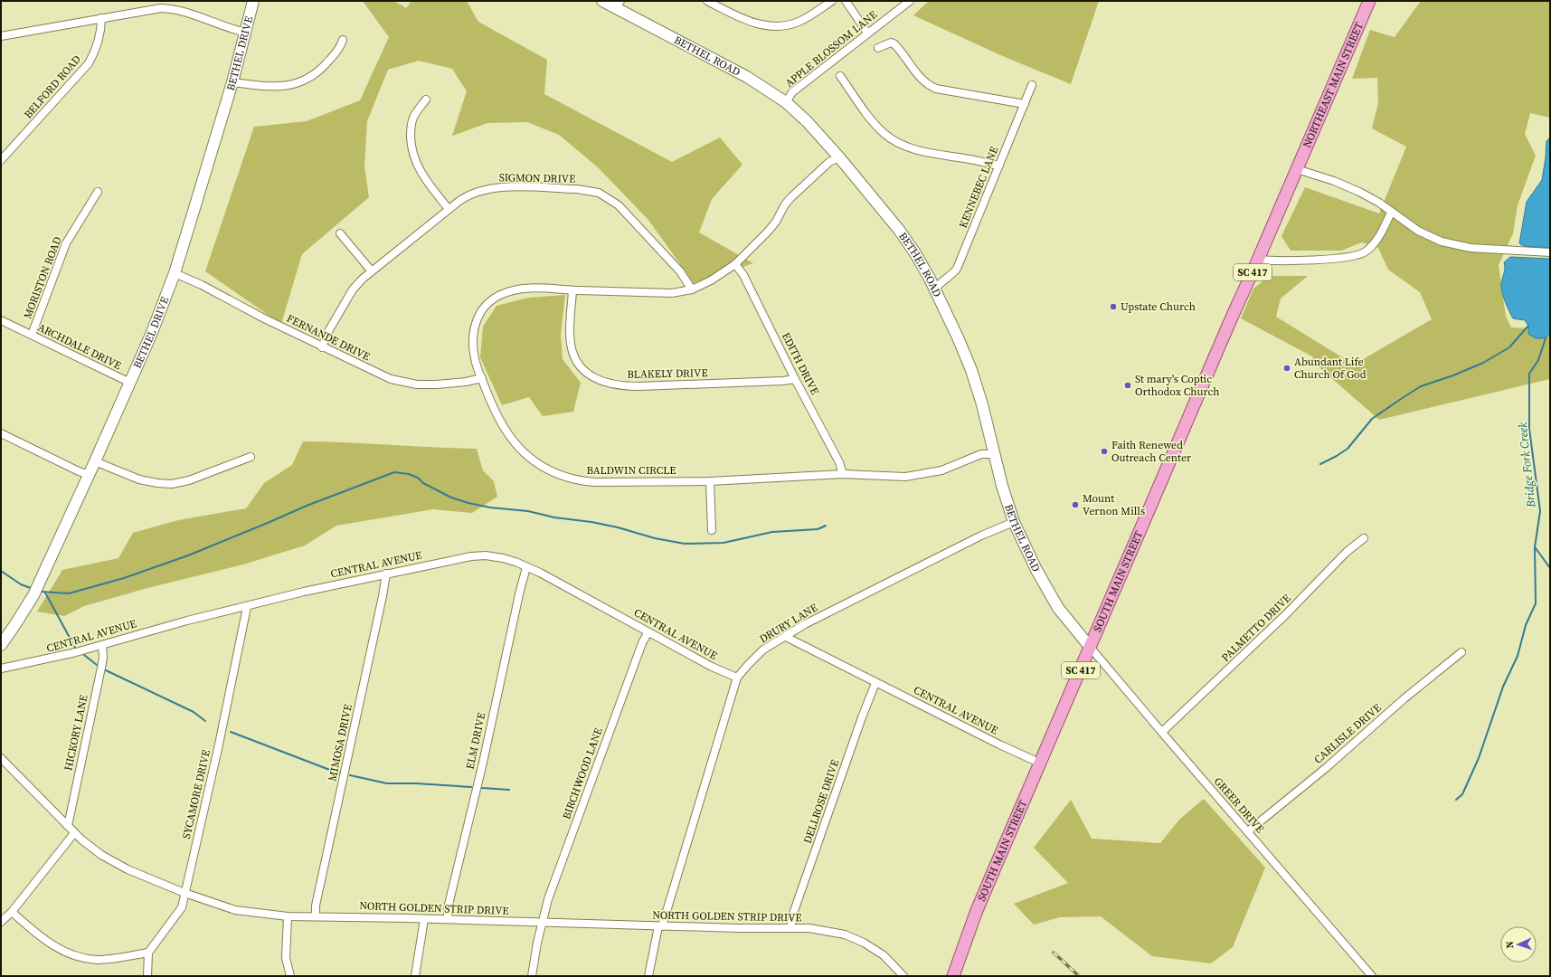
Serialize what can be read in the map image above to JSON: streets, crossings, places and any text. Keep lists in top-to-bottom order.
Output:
{
  "streets": {
    "main road": ["NORTHEAST MAIN STREET", "SC 417", "SOUTH MAIN STREET"],
    "street": [
      "APPLE BLOSSOM LANE",
      "BETHEL DRIVE",
      "BETHEL ROAD",
      "BELFORD ROAD",
      "SIGMON DRIVE",
      "KENNEBEC LANE",
      "MORISTON ROAD",
      "FERNANDE DRIVE",
      "ARCHDALE DRIVE",
      "EDITH DRIVE",
      "BLAKELY DRIVE",
      "BALDWIN CIRCLE",
      "CENTRAL AVENUE",
      "DRURY LANE",
      "PALMETTO DRIVE",
      "HICKORY LANE",
      "CARLISLE DRIVE",
      "ELM DRIVE",
      "MIMOSA DRIVE",
      "BIRCHWOOD LANE",
      "SYCAMORE DRIVE",
      "DELLROSE DRIVE",
      "GREER DRIVE",
      "NORTH GOLDEN STRIP DRIVE"
    ]
  },
  "crossings": [
    ["APPLE BLOSSOM LANE", "BETHEL ROAD"],
    ["BETHEL DRIVE", "FERNANDE DRIVE"],
    ["BETHEL DRIVE", "ARCHDALE DRIVE"],
    ["BETHEL ROAD", "KENNEBEC LANE"],
    ["BETHEL ROAD", "BALDWIN CIRCLE"],
    ["BETHEL ROAD", "SOUTH MAIN STREET"],
    ["BETHEL ROAD", "DRURY LANE"],
    ["BETHEL ROAD", "GREER DRIVE"],
    ["NORTHEAST MAIN STREET", "SOUTH MAIN STREET"],
    ["SIGMON DRIVE", "FERNANDE DRIVE"],
    ["SIGMON DRIVE", "BALDWIN CIRCLE"],
    ["MORISTON ROAD", "ARCHDALE DRIVE"],
    ["FERNANDE DRIVE", "BALDWIN CIRCLE"],
    ["EDITH DRIVE", "BLAKELY DRIVE"],
    ["EDITH DRIVE", "BALDWIN CIRCLE"],
    ["BLAKELY DRIVE", "BALDWIN CIRCLE"],
    ["CENTRAL AVENUE", "SOUTH MAIN STREET"],
    ["CENTRAL AVENUE", "DRURY LANE"],
    ["CENTRAL AVENUE", "HICKORY LANE"],
    ["CENTRAL AVENUE", "ELM DRIVE"],
    ["CENTRAL AVENUE", "MIMOSA DRIVE"],
    ["CENTRAL AVENUE", "BIRCHWOOD LANE"],
    ["CENTRAL AVENUE", "SYCAMORE DRIVE"],
    ["CENTRAL AVENUE", "DELLROSE DRIVE"],
    ["SOUTH MAIN STREET", "GREER DRIVE"],
    ["DRURY LANE", "NORTH GOLDEN STRIP DRIVE"],
    ["PALMETTO DRIVE", "GREER DRIVE"],
    ["HICKORY LANE", "NORTH GOLDEN STRIP DRIVE"],
    ["CARLISLE DRIVE", "GREER DRIVE"],
    ["ELM DRIVE", "NORTH GOLDEN STRIP DRIVE"],
    ["MIMOSA DRIVE", "NORTH GOLDEN STRIP DRIVE"],
    ["BIRCHWOOD LANE", "NORTH GOLDEN STRIP DRIVE"],
    ["SYCAMORE DRIVE", "NORTH GOLDEN STRIP DRIVE"],
    ["DELLROSE DRIVE", "NORTH GOLDEN STRIP DRIVE"]
  ],
  "water": ["Bridge Fork Creek"],
  "places": [
    "Upstate Church",
    "Abundant Life Church Of God",
    "St mary's Coptic Orthodox Church",
    "Faith Renewed Outreach Center",
    "Mount Vernon Mills"
  ],
  "north": "left"
}
